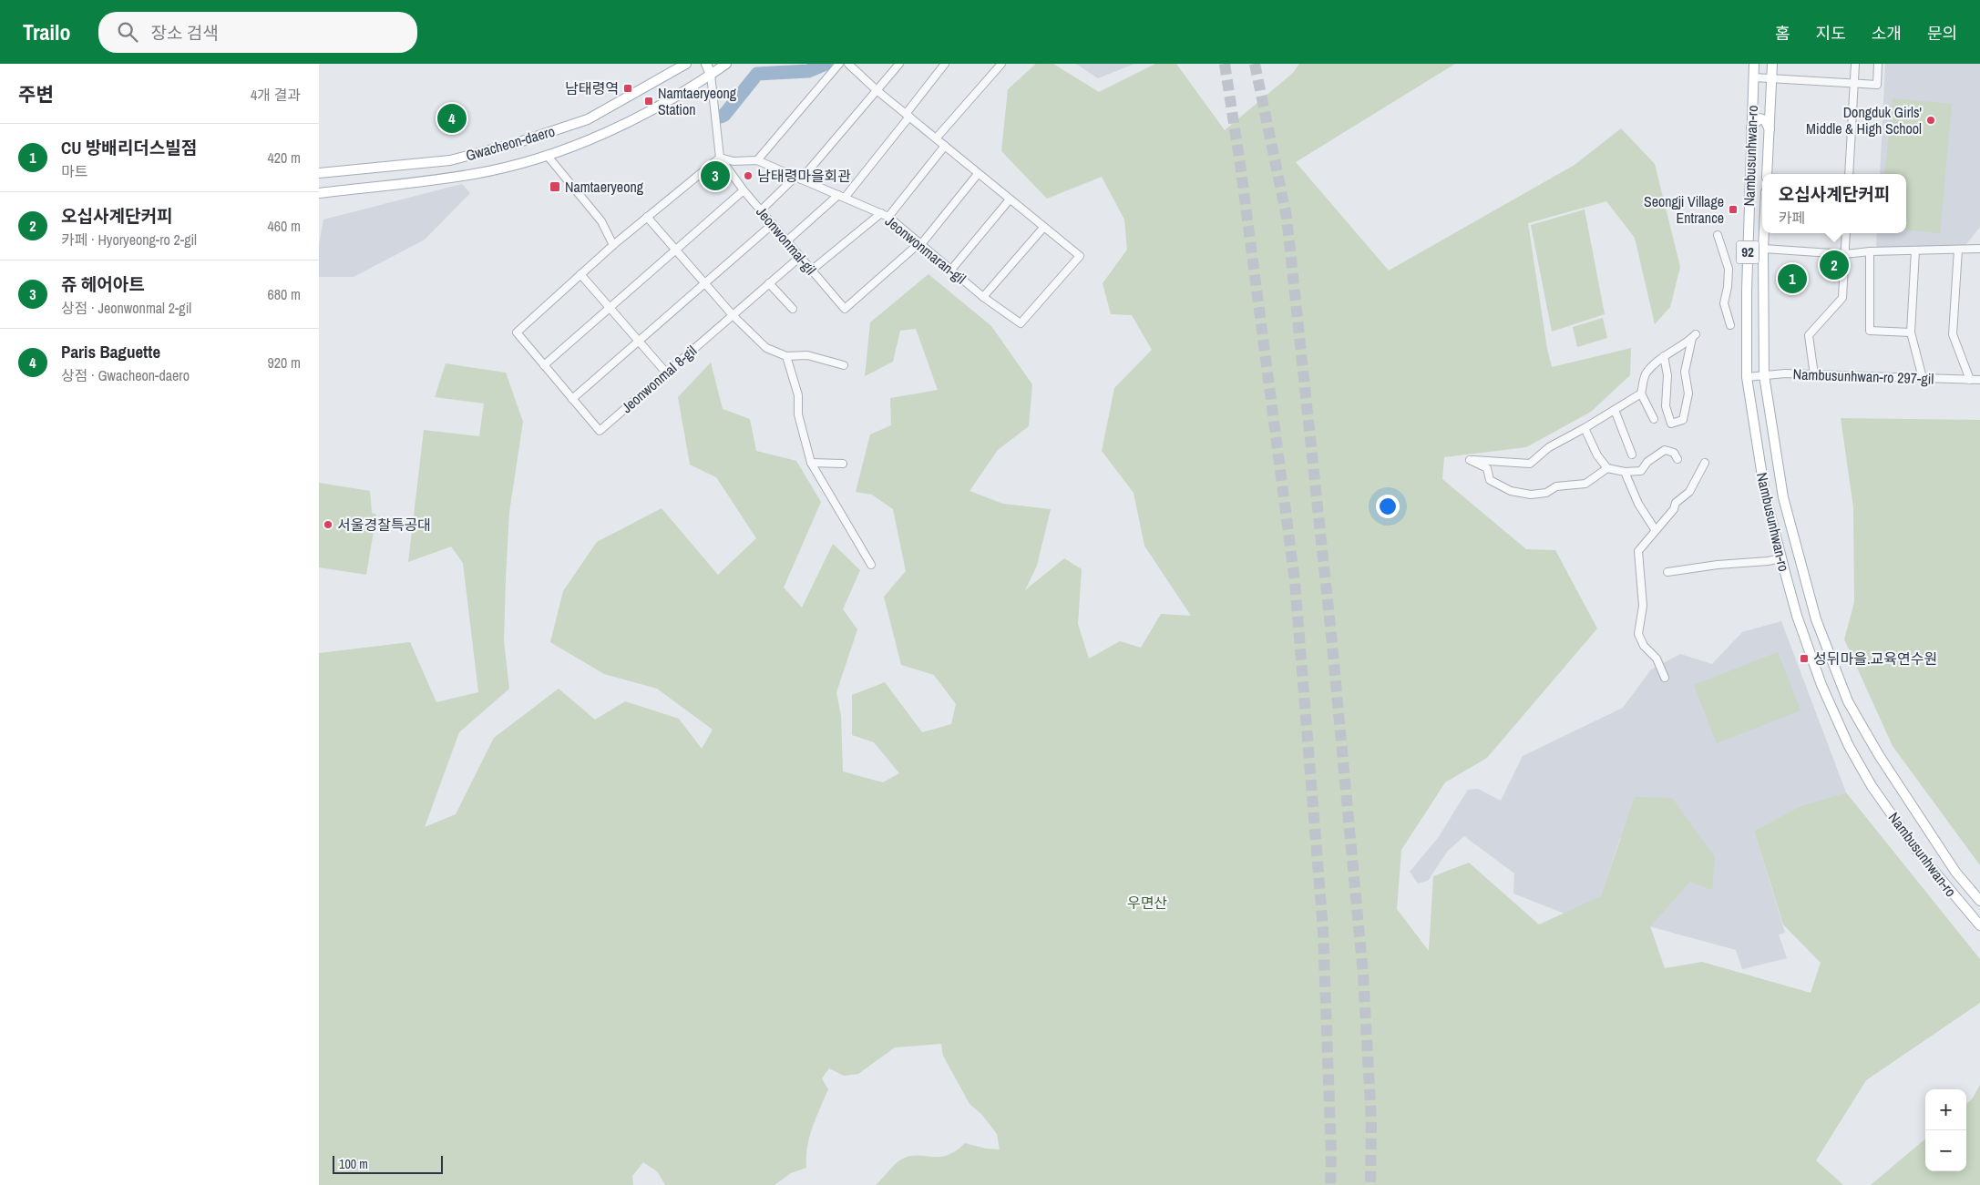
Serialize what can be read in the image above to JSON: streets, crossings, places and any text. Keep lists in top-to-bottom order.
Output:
{
  "streets": {
    "main road": ["Gwacheon-daero", "Nambusunhwan-ro", "92"],
    "street": [
      "Jeonwonmal-gil",
      "Jeonwonmaran-gil",
      "Nambusunhwan-ro 297-gil",
      "Jeonwonmal 8-gil"
    ]
  },
  "crossings": [
    ["Gwacheon-daero", "Jeonwonmal-gil"],
    ["Nambusunhwan-ro", "Nambusunhwan-ro 297-gil"],
    ["Jeonwonmal-gil", "Jeonwonmaran-gil"],
    ["Jeonwonmal-gil", "Jeonwonmal 8-gil"]
  ],
  "parks": ["우면산"],
  "places": {
    "transit": [
      "남태령역",
      "Namtaeryeong Station",
      "Namtaeryeong",
      "Seongji Village Entrance",
      "성뒤마을.교육연수원"
    ],
    "other": ["Dongduk Girls' Middle & High School", "남태령마을회관", "서울경찰특공대"]
  },
  "scale_bar": "100 m",
  "page": {
    "header": "Trailo",
    "search": "장소 검색",
    "nav": [
      "홈",
      "지도",
      "소개",
      "문의"
    ],
    "heading": ["주변", "4개 결과"],
    "pins": [
      "4",
      "3",
      "2",
      "1"
    ],
    "list": [
      {
        "mark": "1",
        "name": "CU 방배리더스빌점",
        "note": "마트",
        "value": "420 m"
      },
      {
        "mark": "2",
        "name": "오십사계단커피",
        "note": "카페 · Hyoryeong-ro 2-gil",
        "value": "460 m"
      },
      {
        "mark": "3",
        "name": "쥬 헤어아트",
        "note": "상점 · Jeonwonmal 2-gil",
        "value": "680 m"
      },
      {
        "mark": "4",
        "name": "Paris Baguette",
        "note": "상점 · Gwacheon-daero",
        "value": "920 m"
      }
    ],
    "popup": ["오십사계단커피", "카페"],
    "map_buttons": ["+", "−"],
    "scale": "100 m"
  }
}
